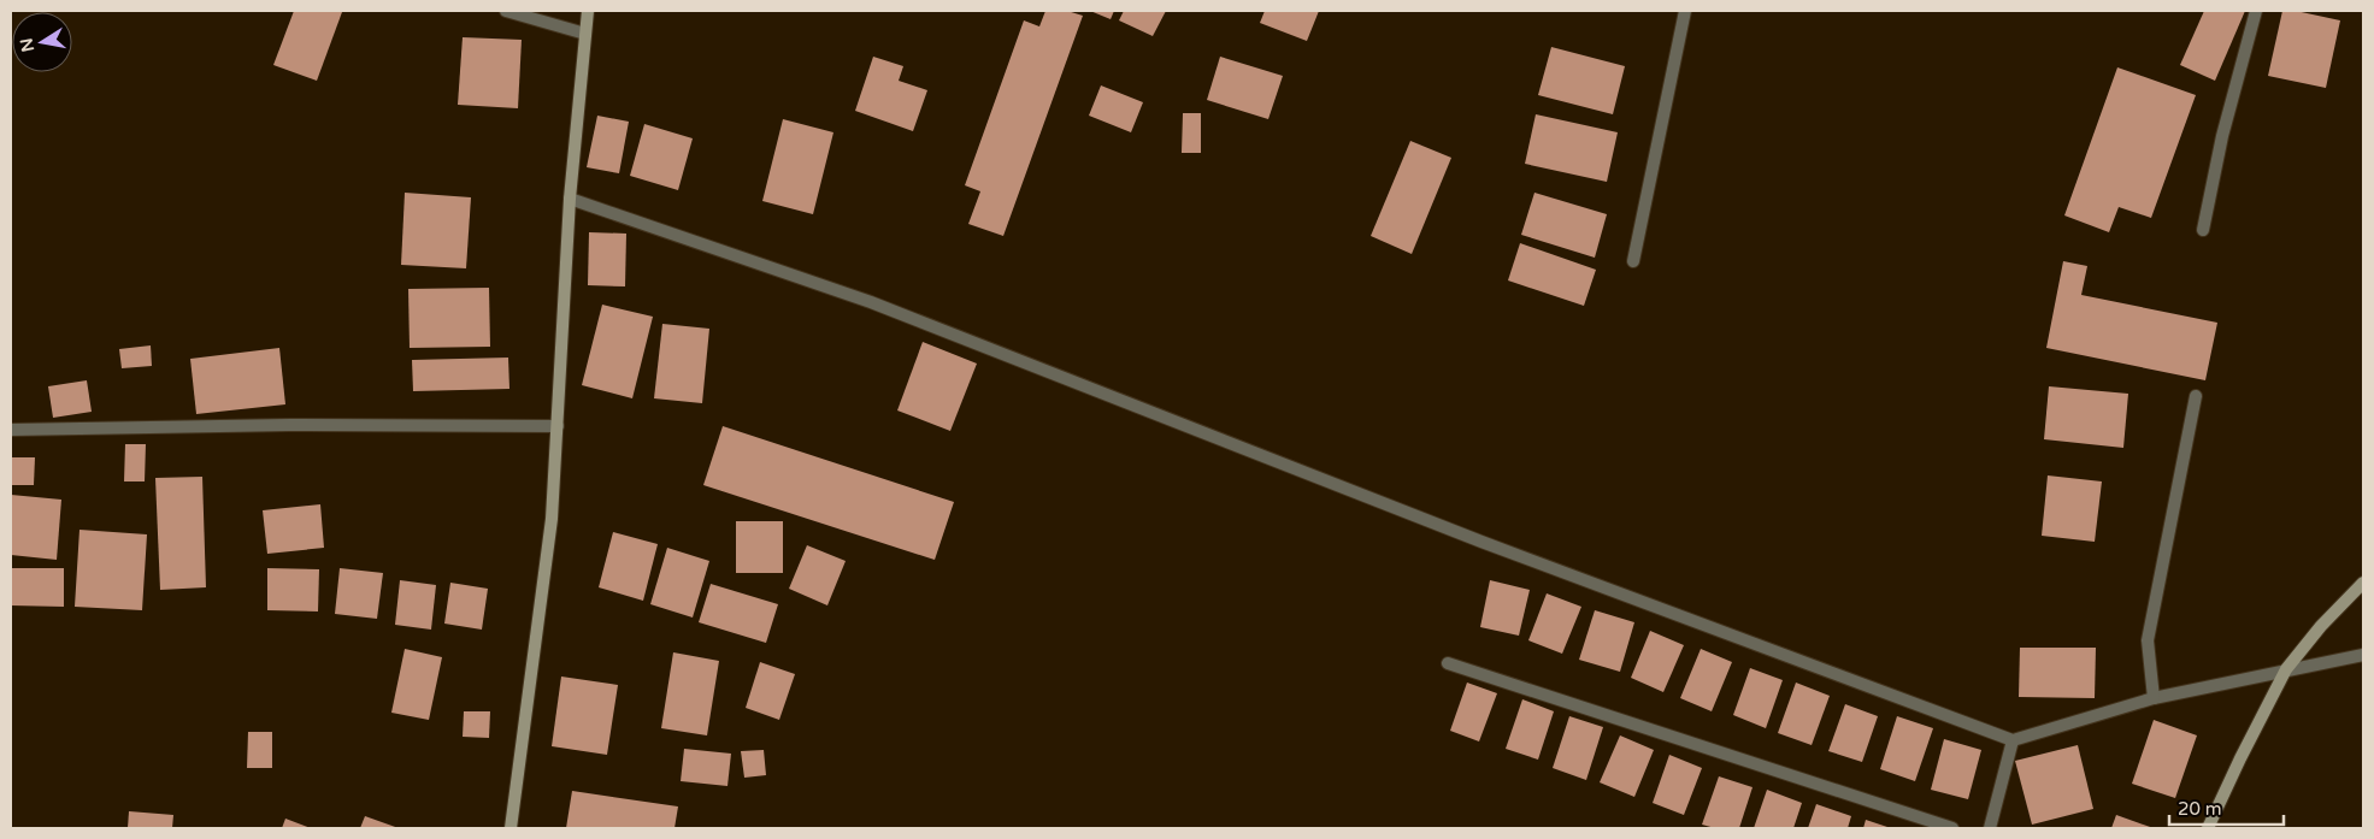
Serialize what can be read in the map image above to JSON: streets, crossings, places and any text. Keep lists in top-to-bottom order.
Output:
{
  "scale_bar": "20 m",
  "north": "left"
}
